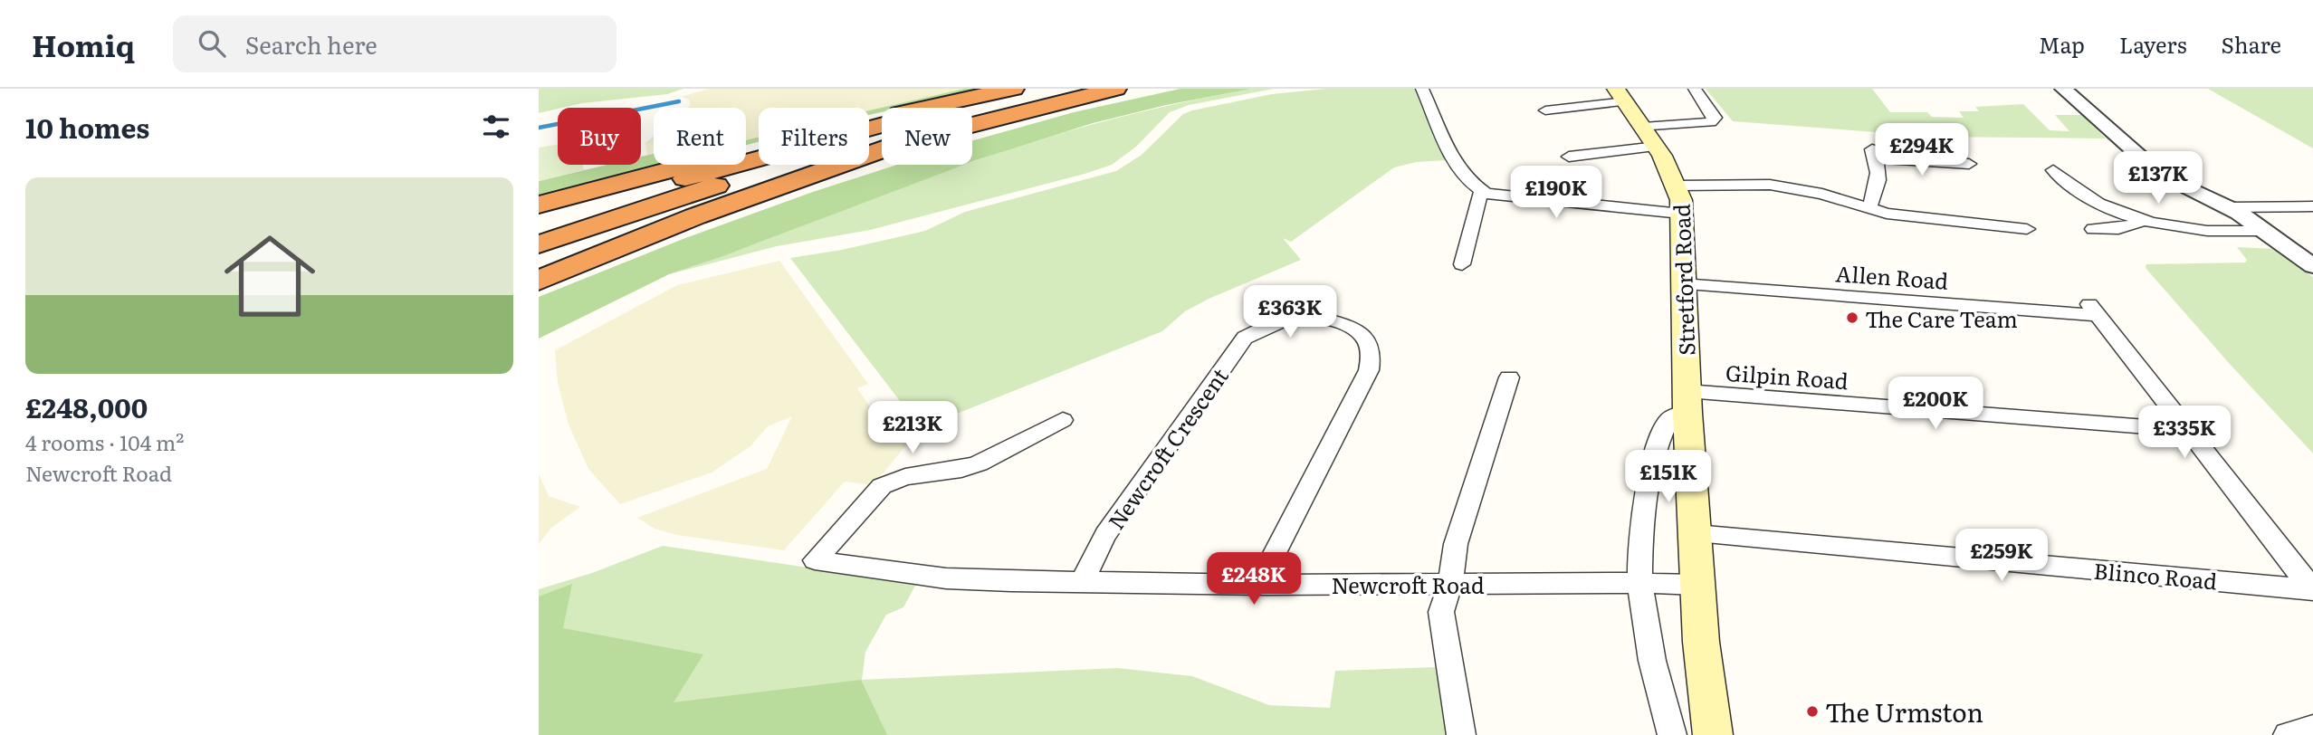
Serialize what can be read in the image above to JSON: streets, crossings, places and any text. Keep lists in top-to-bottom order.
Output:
{
  "streets": {
    "main road": ["Stretford Road"],
    "street": [
      "Allen Road",
      "Gilpin Road",
      "Newcroft Crescent",
      "Blinco Road",
      "Newcroft Road"
    ]
  },
  "crossings": [
    ["Allen Road", "Stretford Road"],
    ["Allen Road", "Gilpin Road"],
    ["Stretford Road", "Gilpin Road"],
    ["Stretford Road", "Blinco Road"],
    ["Stretford Road", "Newcroft Road"],
    ["Newcroft Crescent", "Newcroft Road"]
  ],
  "places": ["The Care Team", "The Urmston"],
  "page": {
    "header": "Homiq",
    "search": "Search here",
    "nav": ["Map", "Layers", "Share"],
    "heading": "10 homes",
    "chip": [
      "Buy",
      "Rent",
      "Filters",
      "New"
    ],
    "price": [
      "£294K",
      "£137K",
      "£190K",
      "£363K",
      "£200K",
      "£213K",
      "£335K",
      "£151K",
      "£259K",
      "£248K"
    ],
    "list": [
      {
        "name": "£248,000",
        "note": "4 rooms · 104 m² · Newcroft Road"
      }
    ]
  }
}
